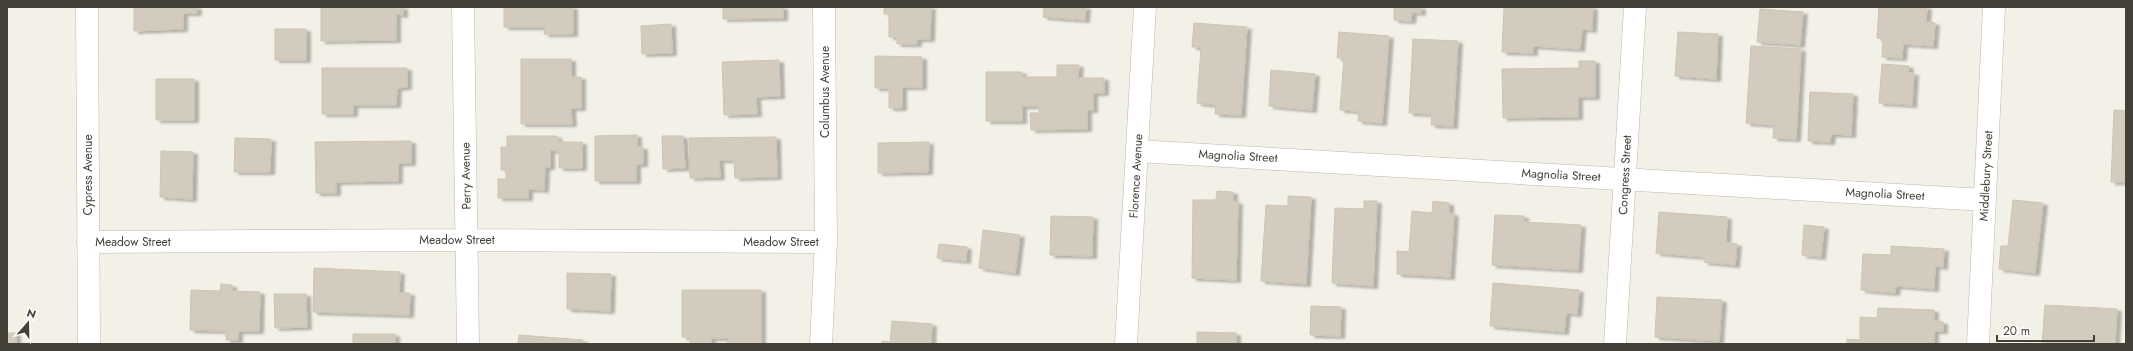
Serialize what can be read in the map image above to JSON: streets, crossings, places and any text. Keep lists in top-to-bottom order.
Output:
{
  "streets": {
    "street": [
      "Columbus Avenue",
      "Magnolia Street",
      "Cypress Avenue",
      "Congress Street",
      "Perry Avenue",
      "Florence Avenue",
      "Middlebury Street",
      "Meadow Street"
    ]
  },
  "crossings": [
    ["Columbus Avenue", "Meadow Street"],
    ["Magnolia Street", "Congress Street"],
    ["Magnolia Street", "Florence Avenue"],
    ["Magnolia Street", "Middlebury Street"],
    ["Cypress Avenue", "Meadow Street"],
    ["Perry Avenue", "Meadow Street"]
  ],
  "scale_bar": "20 m",
  "north": "top"
}
